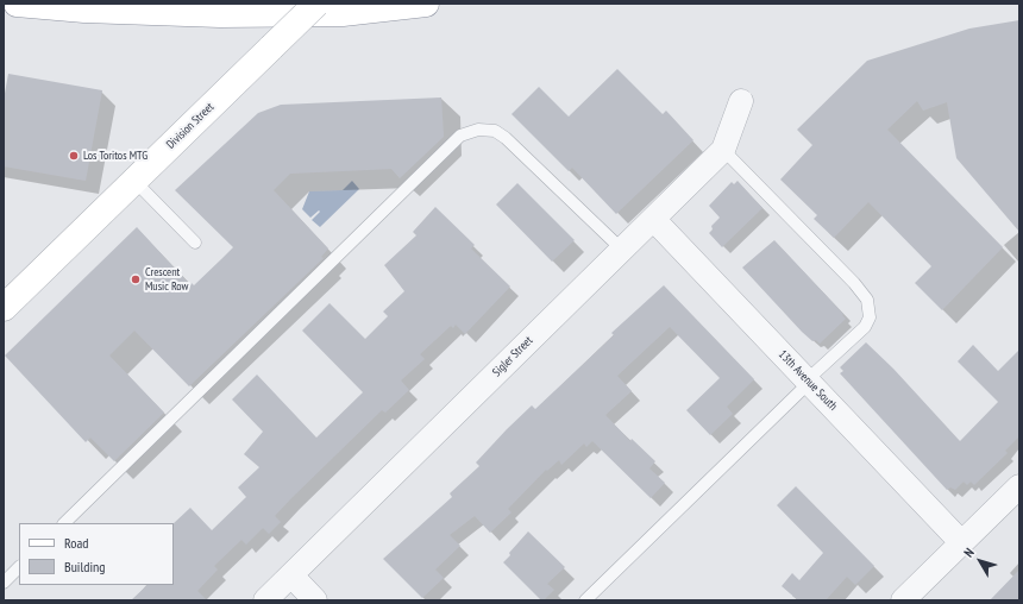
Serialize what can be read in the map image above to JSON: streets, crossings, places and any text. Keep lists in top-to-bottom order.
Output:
{
  "streets": {
    "main road": ["Division Street"],
    "street": ["Sigler Street", "13th Avenue South"]
  },
  "crossings": [
    ["Sigler Street", "13th Avenue South"]
  ],
  "places": ["Los Toritos MTG", "Crescent Music Row"],
  "legend": ["Road", "Building"],
  "north": "top left"
}
